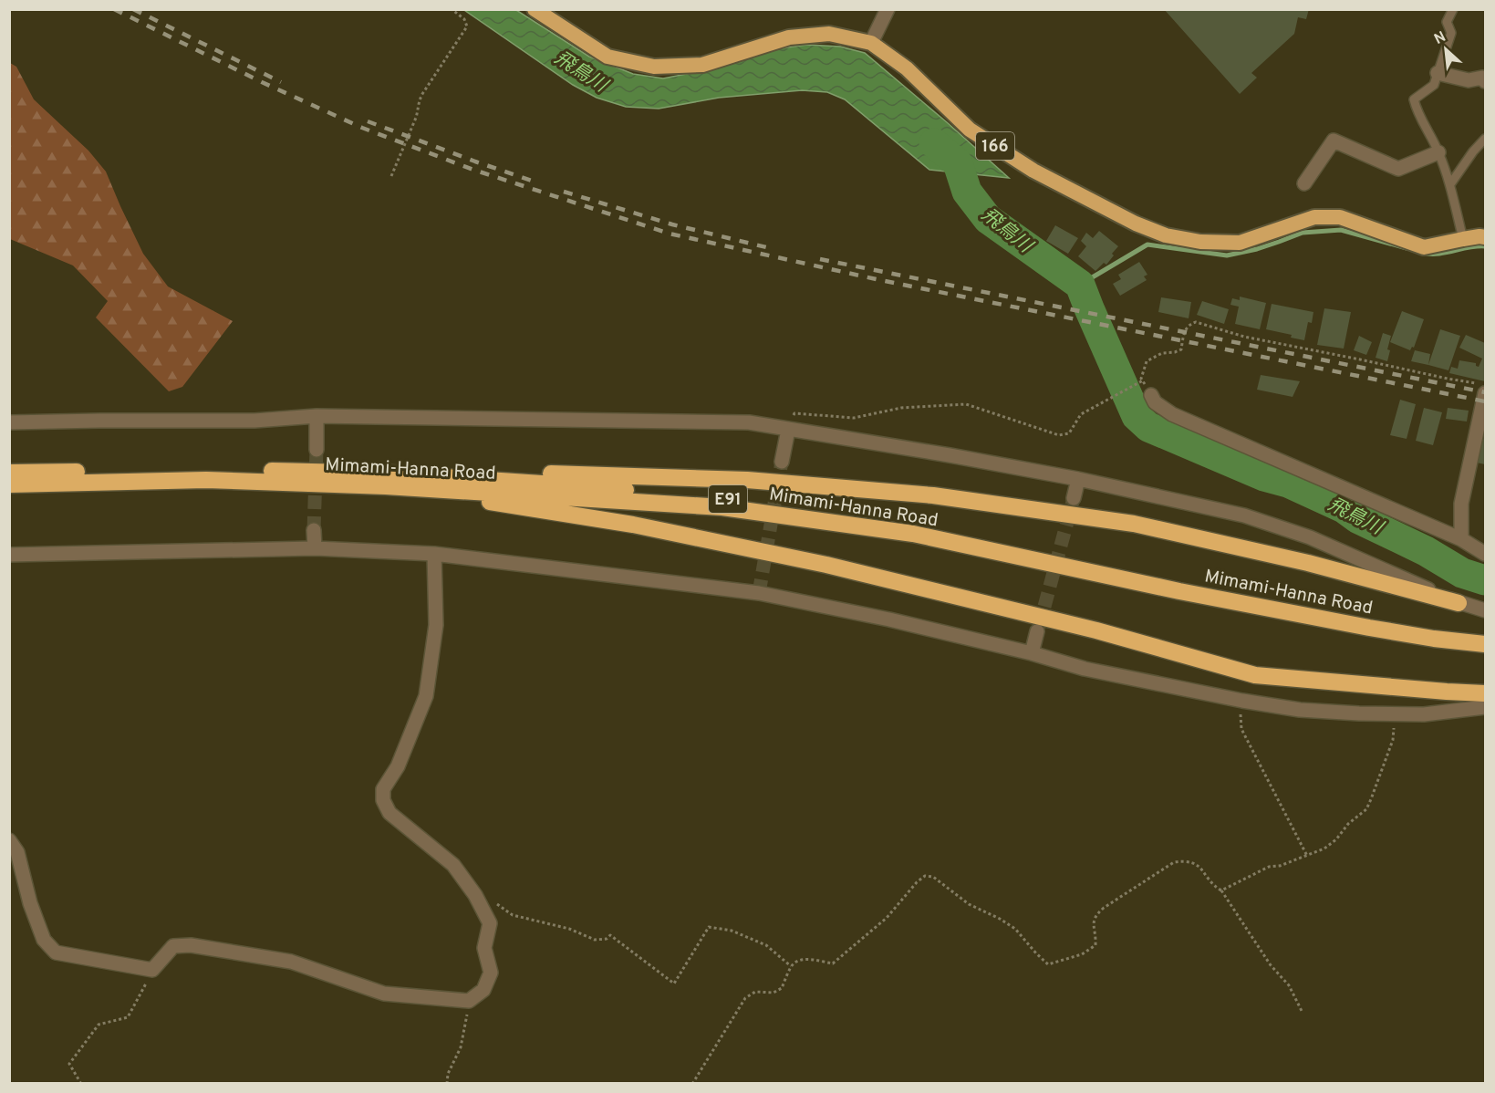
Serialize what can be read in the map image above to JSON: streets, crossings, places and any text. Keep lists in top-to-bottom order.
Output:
{
  "streets": {
    "highway": ["166", "Mimami-Hanna Road", "E91"]
  },
  "water": ["飛鳥川"],
  "north": "top left"
}
